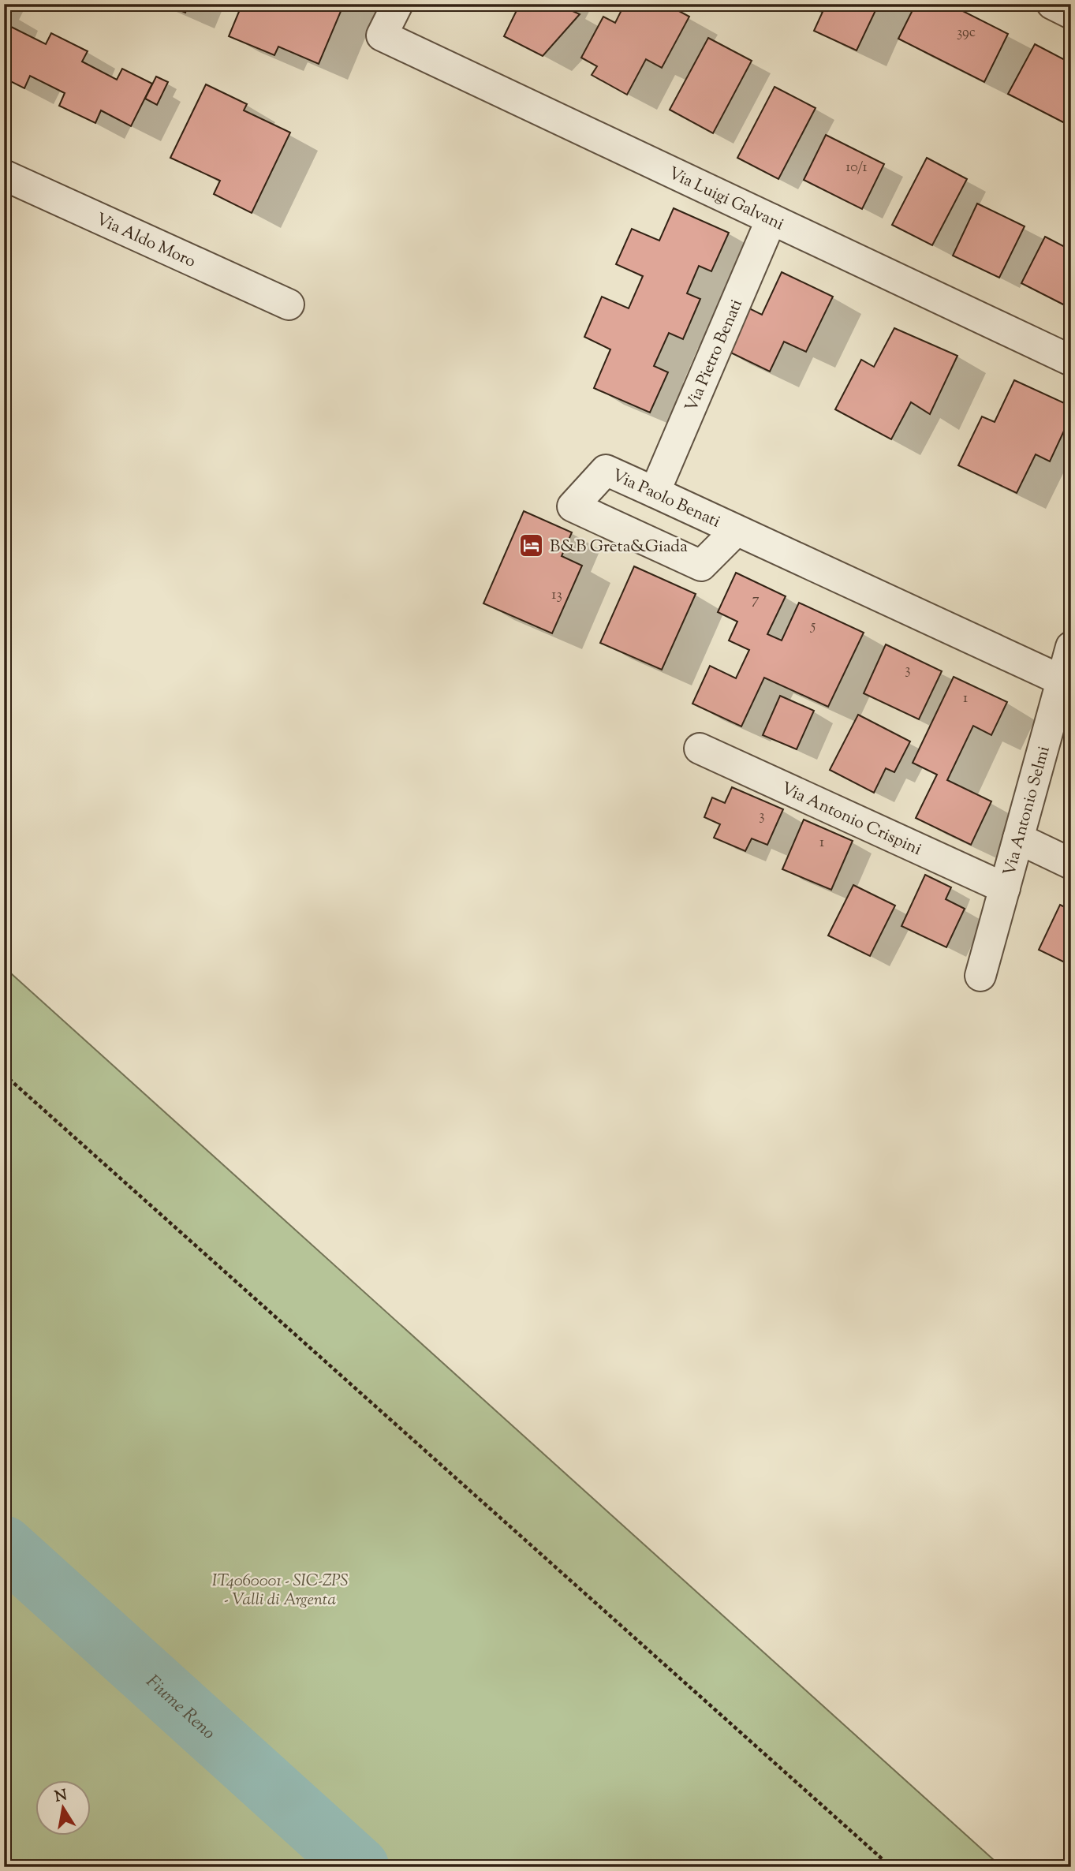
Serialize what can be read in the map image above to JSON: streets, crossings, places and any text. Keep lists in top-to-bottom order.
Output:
{
  "streets": {
    "street": [
      "Via Luigi Galvani",
      "Via Aldo Moro",
      "Via Pietro Benati",
      "Via Paolo Benati",
      "Via Antonio Selmi",
      "Via Antonio Crispini"
    ]
  },
  "crossings": [
    ["Via Luigi Galvani", "Via Pietro Benati"],
    ["Via Pietro Benati", "Via Paolo Benati"],
    ["Via Paolo Benati", "Via Antonio Selmi"],
    ["Via Antonio Selmi", "Via Antonio Crispini"]
  ],
  "water": ["Fiume Reno"],
  "parks": ["IT4060001 - SIC-ZPS - Valli di Argenta"],
  "places": {
    "hotel": ["B&B Greta&Giada"]
  },
  "house_numbers": [
    "39c",
    "10/1",
    "13",
    "7",
    "5",
    "3",
    "1",
    "3",
    "1"
  ],
  "north": "top"
}
